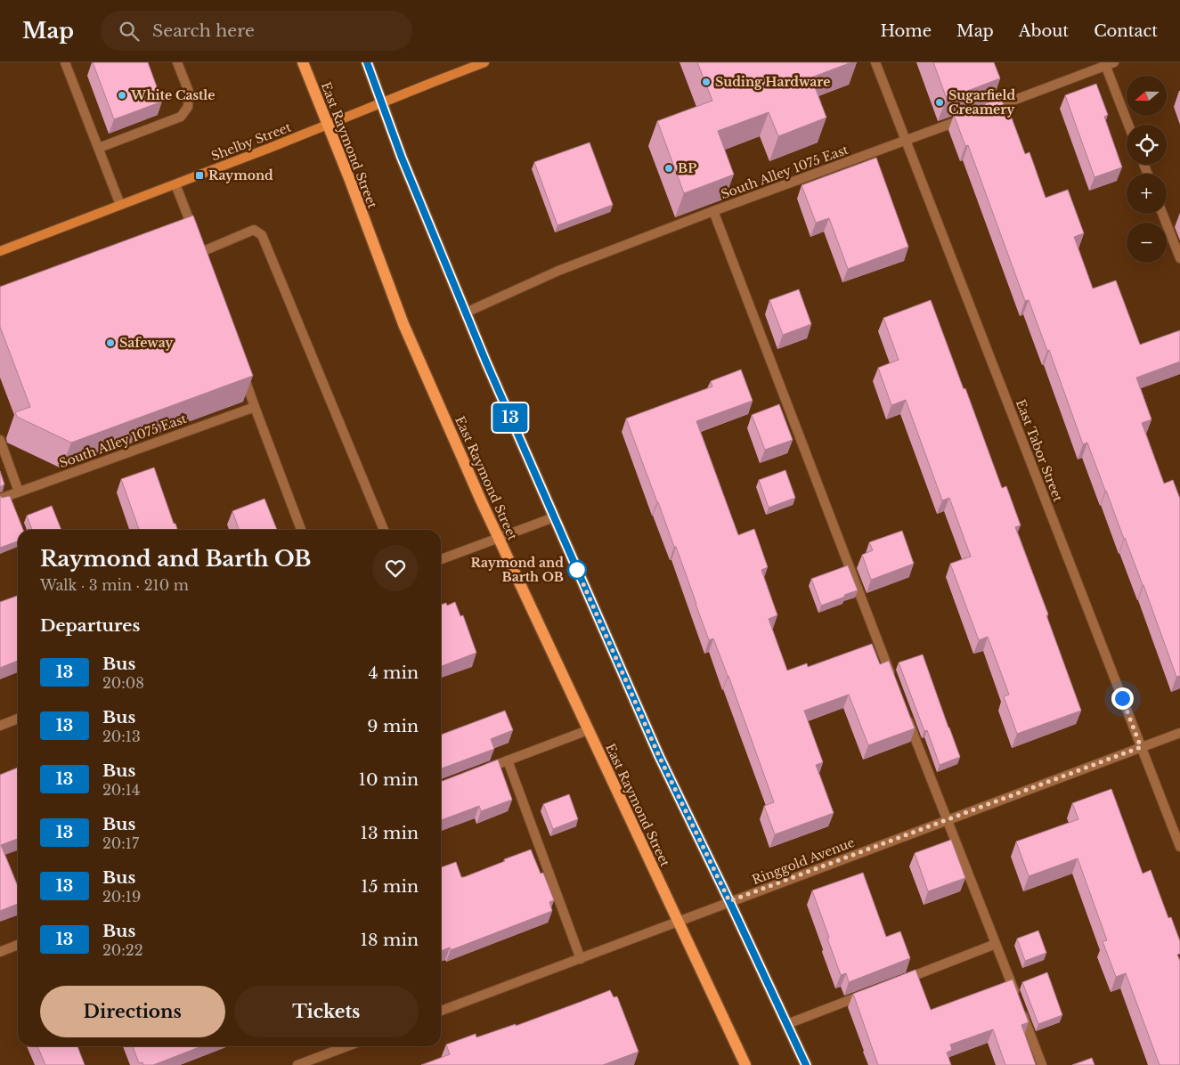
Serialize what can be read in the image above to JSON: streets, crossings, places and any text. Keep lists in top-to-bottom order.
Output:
{
  "streets": {
    "main road": ["Shelby Street", "East Raymond Street"],
    "street": ["South Alley 1075 East", "East Tabor Street", "Ringgold Avenue"]
  },
  "crossings": [
    ["Shelby Street", "East Raymond Street"],
    ["East Raymond Street", "Ringgold Avenue"],
    ["South Alley 1075 East", "East Tabor Street"],
    ["East Tabor Street", "Ringgold Avenue"]
  ],
  "places": {
    "other": [
      "Suding Hardware",
      "White Castle",
      "Sugarfield Creamery",
      "BP",
      "Safeway",
      "Raymond and Barth OB"
    ],
    "transit": ["Raymond"]
  },
  "lines": ["bus line 13"],
  "north": "left",
  "page": {
    "header": "Map",
    "search": "Search here",
    "nav": [
      "Home",
      "Map",
      "About",
      "Contact"
    ],
    "on_map": "13",
    "map_buttons": ["+", "−"],
    "heading": [
      ["Raymond and Barth OB", "Walk · 3 min · 210 m"],
      "Departures"
    ],
    "list": [
      {
        "mark": "13",
        "name": "Bus",
        "note": "20:08",
        "value": "4 min"
      },
      {
        "mark": "13",
        "name": "Bus",
        "note": "20:13",
        "value": "9 min"
      },
      {
        "mark": "13",
        "name": "Bus",
        "note": "20:14",
        "value": "10 min"
      },
      {
        "mark": "13",
        "name": "Bus",
        "note": "20:17",
        "value": "13 min"
      },
      {
        "mark": "13",
        "name": "Bus",
        "note": "20:19",
        "value": "15 min"
      },
      {
        "mark": "13",
        "name": "Bus",
        "note": "20:22",
        "value": "18 min"
      }
    ],
    "buttons": ["Directions", "Tickets"]
  }
}
